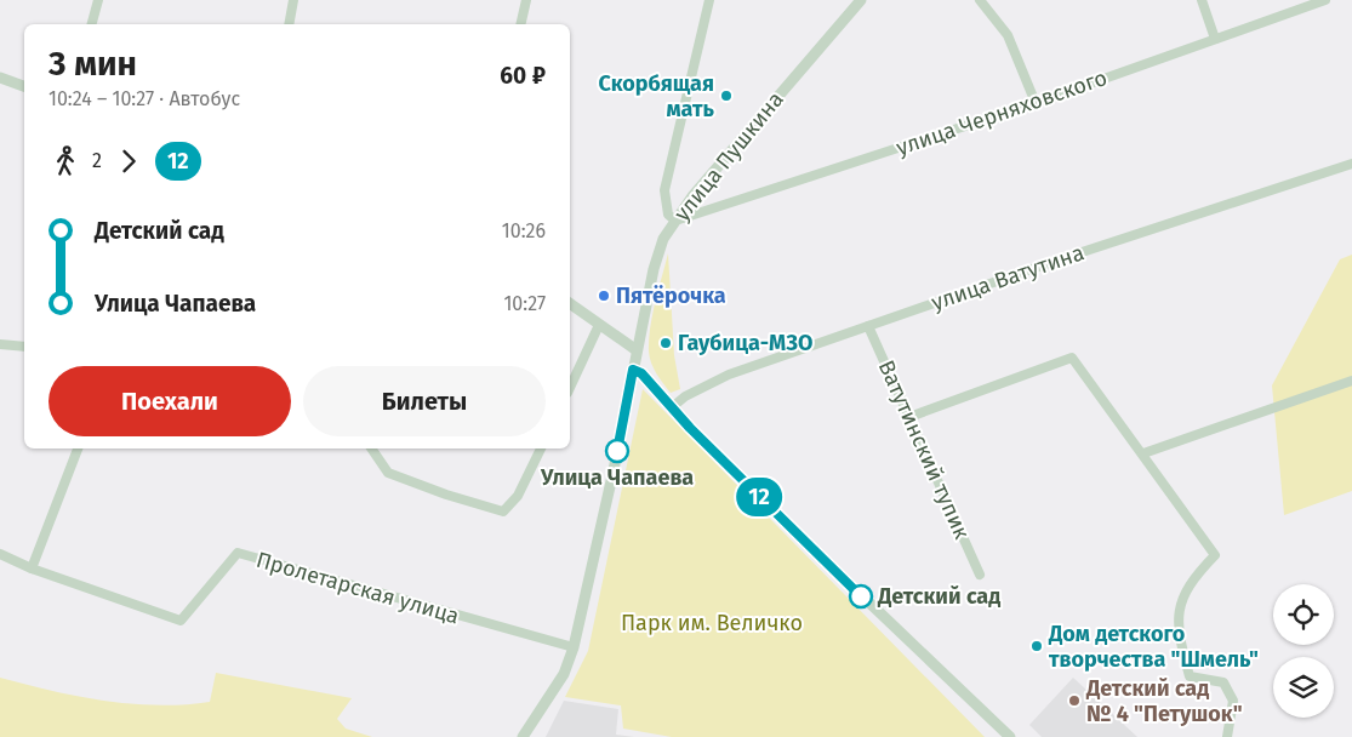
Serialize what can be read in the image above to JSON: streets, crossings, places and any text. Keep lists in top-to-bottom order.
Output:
{
  "streets": {
    "street": [
      "улица Черняховского",
      "улица Пушкина",
      "улица Ватутина",
      "Ватутинский тупик",
      "Пролетарская улица"
    ]
  },
  "crossings": [
    ["улица Черняховского", "улица Пушкина"],
    ["улица Пушкина", "Пролетарская улица"],
    ["улица Ватутина", "Ватутинский тупик"]
  ],
  "parks": ["Парк им. Величко"],
  "places": [
    "Скорбящая мать",
    "Пятёрочка",
    "Гаубица-МЗО",
    "Улица Чапаева",
    "Детский сад",
    "Дом детского творчества \"Шмель\"",
    "Детский сад № 4 \"Петушок\""
  ],
  "lines": ["bus line 12"],
  "page": {
    "on_map": "12",
    "heading": ["3 мин", "10:24 – 10:27 · Автобус", "60 ₽"],
    "legs": ["2", "12"],
    "list": [
      {
        "name": "Детский сад",
        "value": "10:26"
      },
      {
        "name": "Улица Чапаева",
        "value": "10:27"
      }
    ],
    "buttons": ["Поехали", "Билеты"]
  }
}
